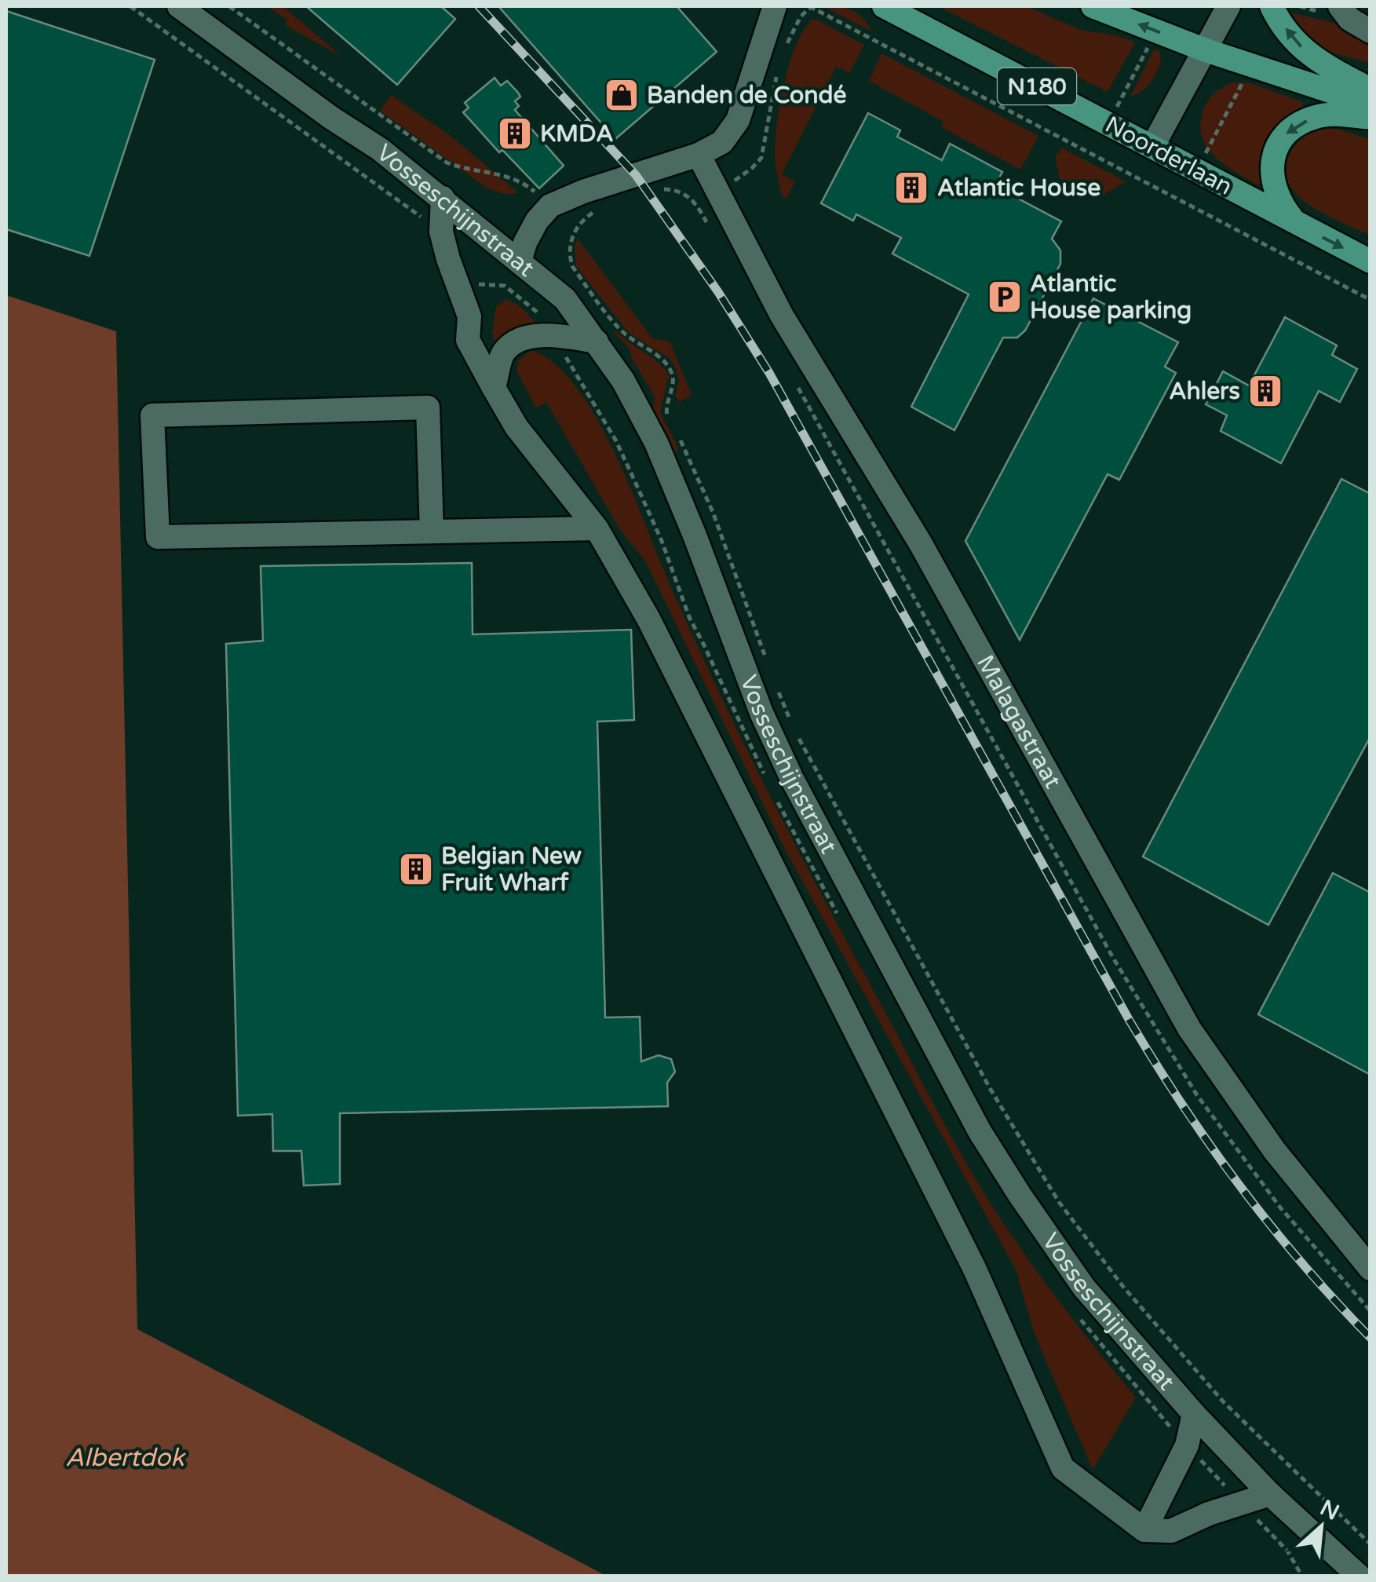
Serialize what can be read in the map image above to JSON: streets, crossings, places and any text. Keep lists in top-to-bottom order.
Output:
{
  "streets": {
    "main road": ["N180", "Noorderlaan"],
    "street": ["Vosseschijnstraat", "Malagastraat"]
  },
  "water": ["Albertdok"],
  "places": {
    "shop": ["Banden de Condé"],
    "building": [
      "KMDA",
      "Atlantic House",
      "Ahlers",
      "Belgian New Fruit Wharf"
    ],
    "parking": ["Atlantic House parking"]
  },
  "north": "top right"
}
